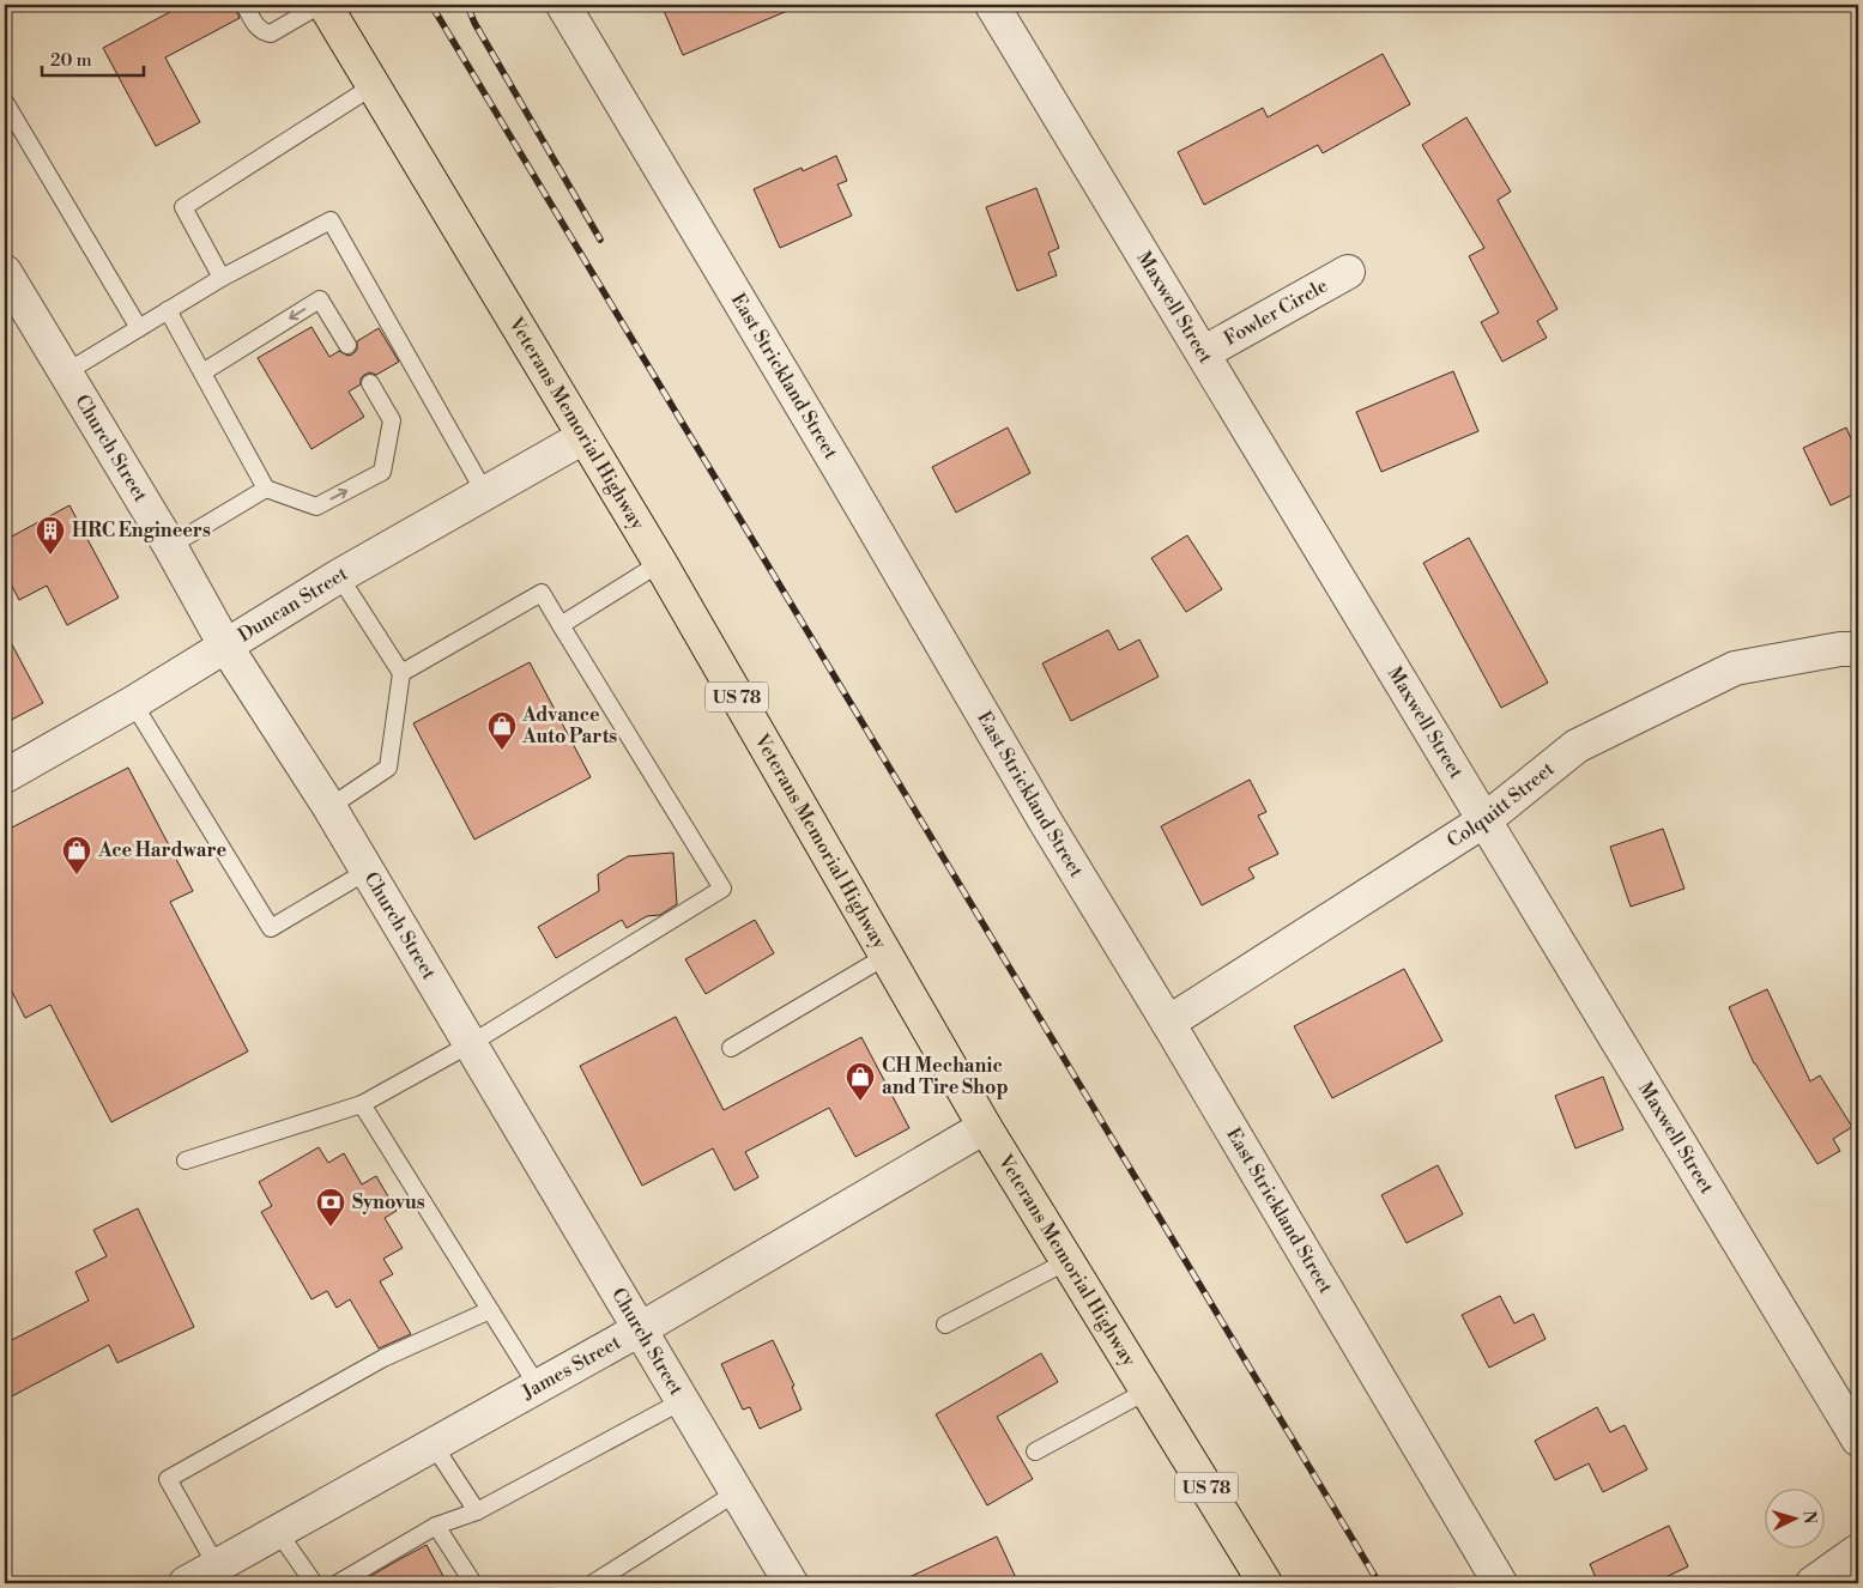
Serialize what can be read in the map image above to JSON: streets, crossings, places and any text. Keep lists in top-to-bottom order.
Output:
{
  "streets": {
    "main road": ["Veterans Memorial Highway", "US 78"],
    "street": [
      "Maxwell Street",
      "Fowler Circle",
      "East Strickland Street",
      "Church Street",
      "Duncan Street",
      "Colquitt Street",
      "James Street"
    ]
  },
  "crossings": [
    ["Maxwell Street", "Fowler Circle"],
    ["Maxwell Street", "Colquitt Street"],
    ["East Strickland Street", "Colquitt Street"],
    ["Veterans Memorial Highway", "Duncan Street"],
    ["Veterans Memorial Highway", "James Street"],
    ["Church Street", "Duncan Street"],
    ["Church Street", "James Street"]
  ],
  "places": {
    "building": ["HRC Engineers"],
    "shop": ["Advance Auto Parts", "Ace Hardware", "CH Mechanic and Tire Shop"],
    "bank": ["Synovus"]
  },
  "scale_bar": "20 m",
  "north": "right"
}
